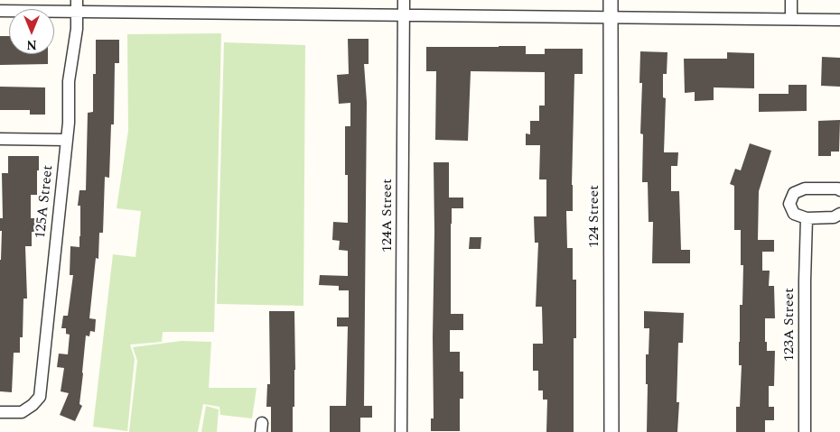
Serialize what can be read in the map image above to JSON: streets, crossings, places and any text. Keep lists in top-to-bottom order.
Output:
{
  "streets": {
    "street": [
      "125A Street",
      "124A Street",
      "124 Street",
      "123A Street"
    ]
  },
  "north": "bottom"
}
